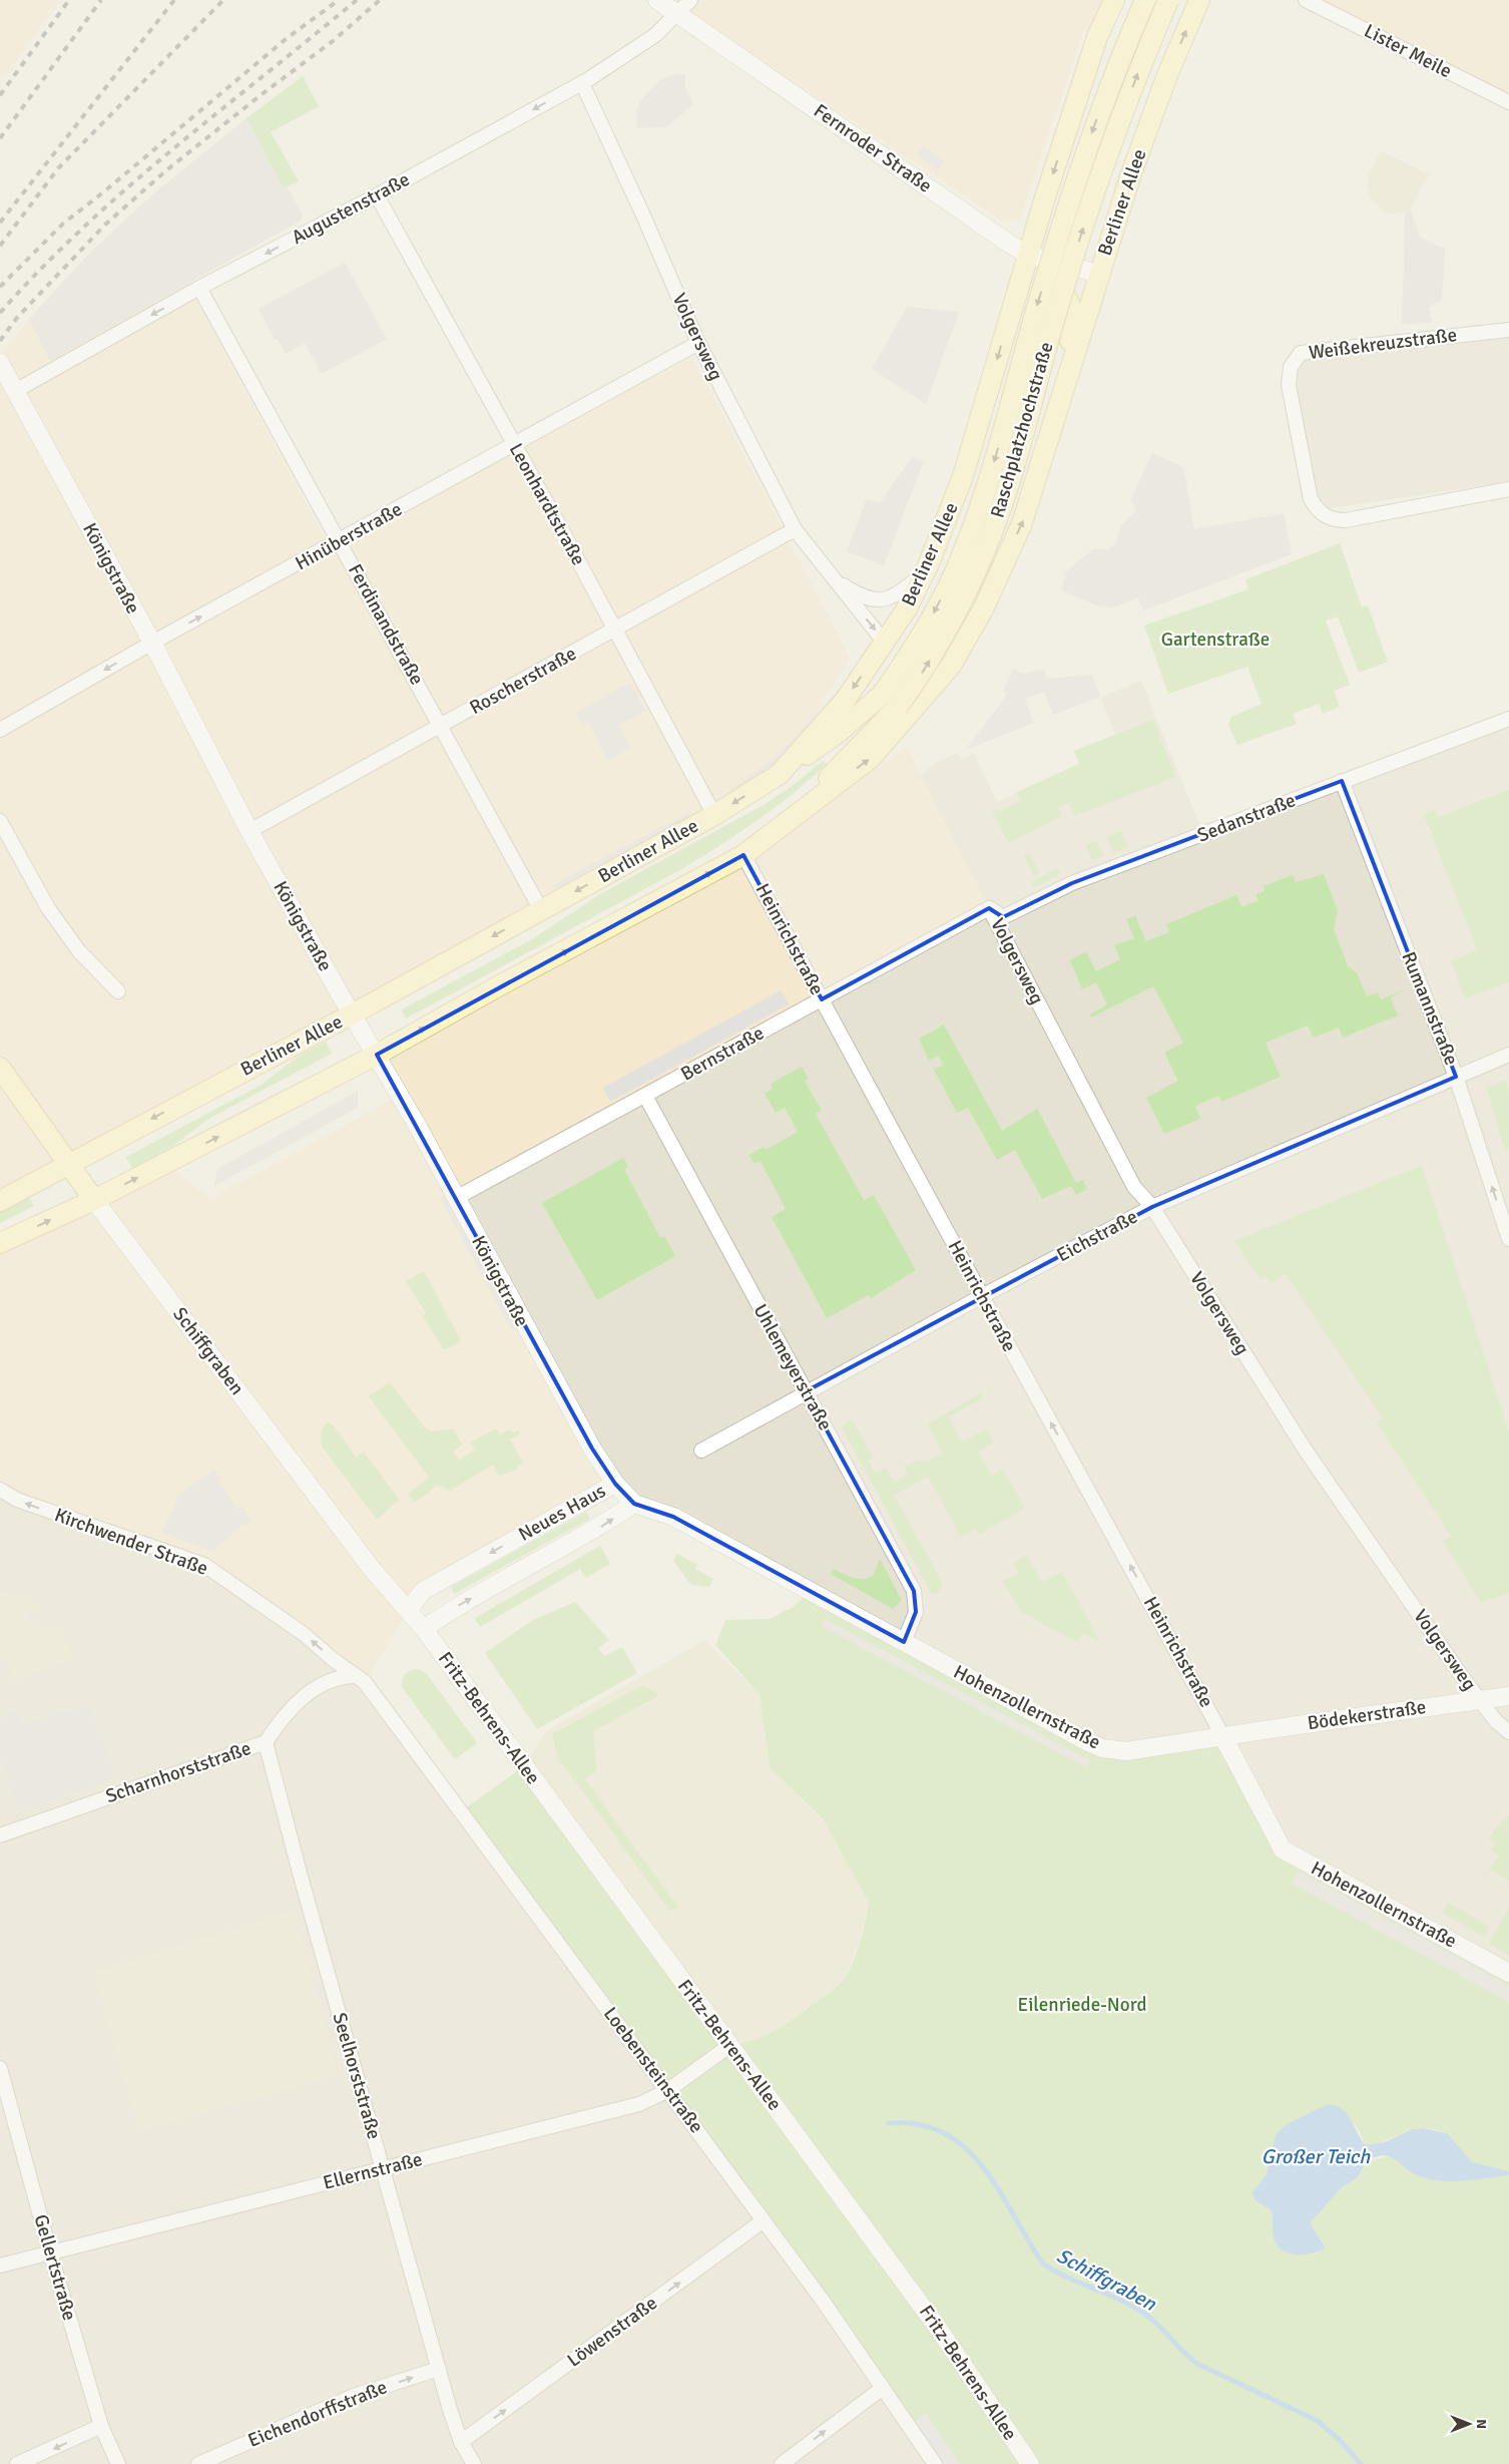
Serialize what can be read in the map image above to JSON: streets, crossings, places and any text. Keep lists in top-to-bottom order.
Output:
{
  "streets": {
    "main road": ["Berliner Allee", "Raschplatzhochstraße", "Schiffgraben"],
    "street": [
      "Lister Meile",
      "Fernroder Straße",
      "Augustenstraße",
      "Volgersweg",
      "Weißekreuzstraße",
      "Leonhardtstraße",
      "Hinüberstraße",
      "Königstraße",
      "Ferdinandstraße",
      "Roscherstraße",
      "Sedanstraße",
      "Heinrichstraße",
      "Rumannstraße",
      "Bernstraße",
      "Eichstraße",
      "Uhlemeyerstraße",
      "Neues Haus",
      "Kirchwender Straße",
      "Hohenzollernstraße",
      "Bödekerstraße",
      "Fritz-Behrens-Allee",
      "Scharnhorststraße",
      "Loebensteinstraße",
      "Seelhorststraße",
      "Ellernstraße",
      "Gellertstraße",
      "Löwenstraße",
      "Eichendorffstraße"
    ]
  },
  "crossings": [
    ["Fernroder Straße", "Berliner Allee"],
    ["Fernroder Straße", "Augustenstraße"],
    ["Berliner Allee", "Volgersweg"],
    ["Berliner Allee", "Raschplatzhochstraße"],
    ["Berliner Allee", "Leonhardtstraße"],
    ["Berliner Allee", "Königstraße"],
    ["Berliner Allee", "Ferdinandstraße"],
    ["Berliner Allee", "Heinrichstraße"],
    ["Berliner Allee", "Schiffgraben"],
    ["Augustenstraße", "Volgersweg"],
    ["Augustenstraße", "Leonhardtstraße"],
    ["Augustenstraße", "Königstraße"],
    ["Augustenstraße", "Ferdinandstraße"],
    ["Volgersweg", "Hinüberstraße"],
    ["Volgersweg", "Roscherstraße"],
    ["Volgersweg", "Sedanstraße"],
    ["Volgersweg", "Bernstraße"],
    ["Volgersweg", "Eichstraße"],
    ["Volgersweg", "Bödekerstraße"],
    ["Leonhardtstraße", "Hinüberstraße"],
    ["Leonhardtstraße", "Roscherstraße"],
    ["Hinüberstraße", "Königstraße"],
    ["Hinüberstraße", "Ferdinandstraße"],
    ["Königstraße", "Roscherstraße"],
    ["Königstraße", "Bernstraße"],
    ["Königstraße", "Neues Haus"],
    ["Ferdinandstraße", "Roscherstraße"],
    ["Sedanstraße", "Rumannstraße"],
    ["Sedanstraße", "Bernstraße"],
    ["Heinrichstraße", "Bernstraße"],
    ["Heinrichstraße", "Eichstraße"],
    ["Heinrichstraße", "Hohenzollernstraße"],
    ["Heinrichstraße", "Bödekerstraße"],
    ["Rumannstraße", "Eichstraße"],
    ["Bernstraße", "Uhlemeyerstraße"],
    ["Eichstraße", "Uhlemeyerstraße"],
    ["Schiffgraben", "Neues Haus"],
    ["Schiffgraben", "Fritz-Behrens-Allee"],
    ["Uhlemeyerstraße", "Hohenzollernstraße"],
    ["Neues Haus", "Hohenzollernstraße"],
    ["Neues Haus", "Fritz-Behrens-Allee"],
    ["Kirchwender Straße", "Scharnhorststraße"],
    ["Kirchwender Straße", "Loebensteinstraße"],
    ["Hohenzollernstraße", "Bödekerstraße"],
    ["Fritz-Behrens-Allee", "Ellernstraße"],
    ["Scharnhorststraße", "Loebensteinstraße"],
    ["Scharnhorststraße", "Seelhorststraße"],
    ["Loebensteinstraße", "Ellernstraße"],
    ["Loebensteinstraße", "Löwenstraße"],
    ["Seelhorststraße", "Ellernstraße"],
    ["Seelhorststraße", "Löwenstraße"],
    ["Seelhorststraße", "Eichendorffstraße"],
    ["Ellernstraße", "Gellertstraße"]
  ],
  "one_way": [
    "Augustenstraße",
    "Heinrichstraße",
    "Rumannstraße",
    "Kirchwender Straße",
    "Löwenstraße",
    "Eichendorffstraße"
  ],
  "water": ["Großer Teich", "Schiffgraben"],
  "parks": ["Gartenstraße", "Eilenriede-Nord"],
  "north": "right"
}
